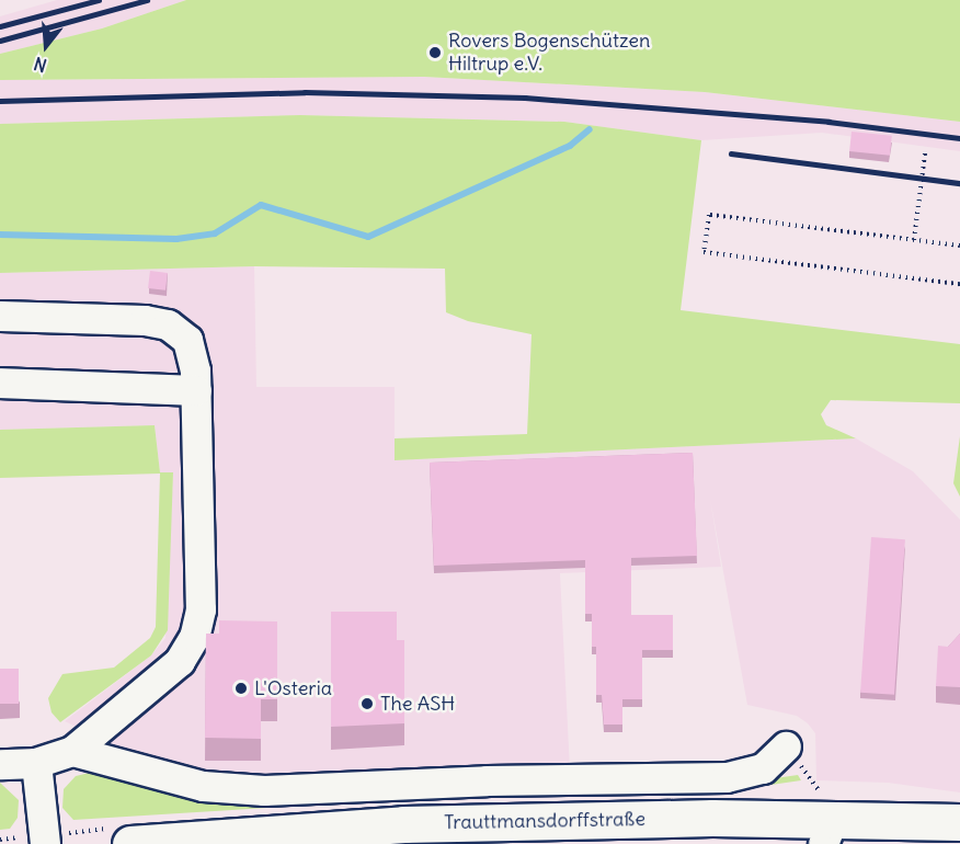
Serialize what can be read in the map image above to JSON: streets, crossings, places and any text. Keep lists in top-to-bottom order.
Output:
{
  "streets": {
    "main road": ["Trauttmansdorffstraße"]
  },
  "places": ["Rovers Bogenschützen Hiltrup e.V.", "L'Osteria", "The ASH"],
  "north": "bottom"
}
